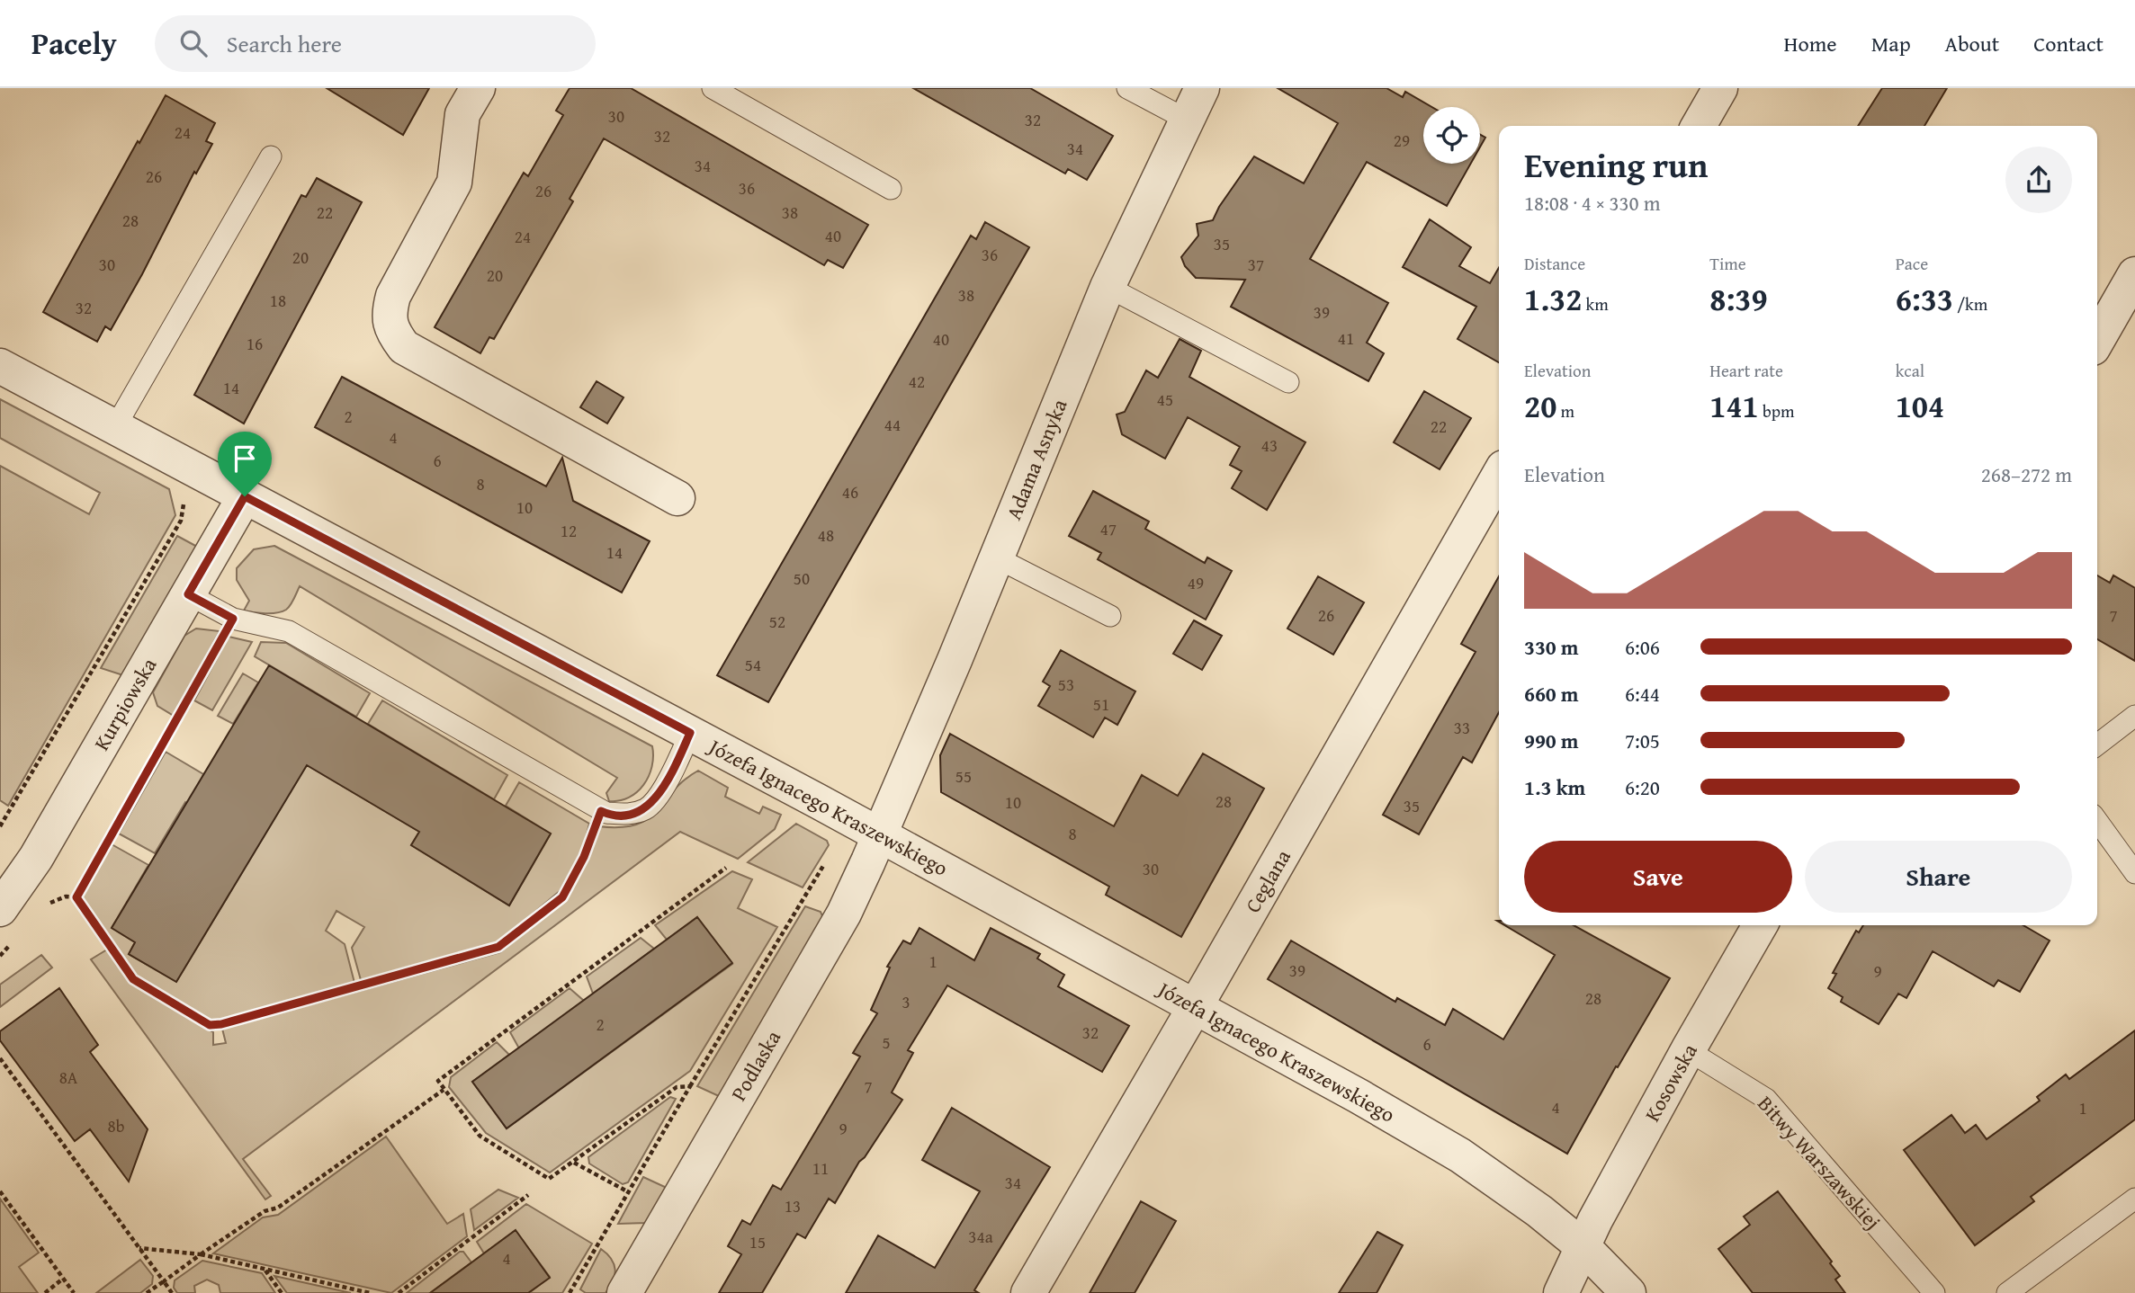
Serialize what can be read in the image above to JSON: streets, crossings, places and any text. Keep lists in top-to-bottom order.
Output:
{
  "streets": {
    "street": [
      "Adama Asnyka",
      "Kurpiowska",
      "Józefa Ignacego Kraszewskiego",
      "Ceglana",
      "Podlaska",
      "Kosowska"
    ],
    "lane": ["Bitwy Warszawskiej"]
  },
  "crossings": [
    ["Adama Asnyka", "Józefa Ignacego Kraszewskiego"],
    ["Adama Asnyka", "Podlaska"],
    ["Kurpiowska", "Józefa Ignacego Kraszewskiego"],
    ["Józefa Ignacego Kraszewskiego", "Ceglana"],
    ["Józefa Ignacego Kraszewskiego", "Podlaska"],
    ["Józefa Ignacego Kraszewskiego", "Kosowska"],
    ["Kosowska", "Bitwy Warszawskiej"]
  ],
  "house_numbers": [
    "30",
    "32",
    "24",
    "32",
    "29",
    "34",
    "34",
    "26",
    "36",
    "26",
    "22",
    "38",
    "28",
    "40",
    "24",
    "35",
    "36",
    "20",
    "30",
    "37",
    "20",
    "38",
    "18",
    "32",
    "39",
    "41",
    "40",
    "16",
    "42",
    "14",
    "45",
    "2",
    "44",
    "22",
    "4",
    "43",
    "6",
    "8",
    "46",
    "10",
    "47",
    "12",
    "48",
    "14",
    "50",
    "49",
    "26",
    "7",
    "52",
    "54",
    "53",
    "51",
    "33",
    "55",
    "28",
    "10",
    "35",
    "8",
    "30",
    "1",
    "39",
    "9",
    "28",
    "3",
    "2",
    "32",
    "5",
    "6",
    "8A",
    "7",
    "4",
    "1",
    "8b",
    "9",
    "11",
    "34",
    "13",
    "34a",
    "15",
    "4"
  ],
  "page": {
    "header": "Pacely",
    "search": "Search here",
    "nav": [
      "Home",
      "Map",
      "About",
      "Contact"
    ],
    "heading": ["Evening run", "18:08 · 4 × 330 m"],
    "stats": [
      ["Distance", "1.32 km"],
      ["Time", "8:39"],
      ["Pace", "6:33 /km"],
      ["Elevation", "20 m"],
      ["Heart rate", "141 bpm"],
      ["kcal", "104"]
    ],
    "chart": ["Elevation", "268–272 m"],
    "list": [
      {
        "name": "330 m",
        "note": "6:06"
      },
      {
        "name": "660 m",
        "note": "6:44"
      },
      {
        "name": "990 m",
        "note": "7:05"
      },
      {
        "name": "1.3 km",
        "note": "6:20"
      }
    ],
    "buttons": ["Save", "Share"]
  }
}
